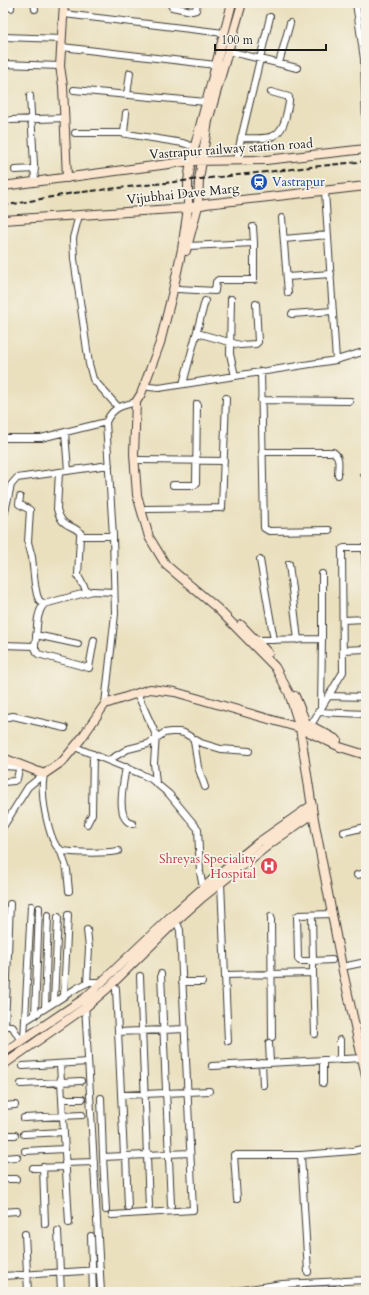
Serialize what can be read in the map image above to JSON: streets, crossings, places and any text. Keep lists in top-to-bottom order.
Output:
{
  "streets": {
    "street": ["Vastrapur railway station road", "Vijubhai Dave Marg"]
  },
  "places": {
    "station": ["Vastrapur"],
    "hospital": ["Shreyas Speciality Hospital"]
  },
  "scale_bar": "100 m"
}
